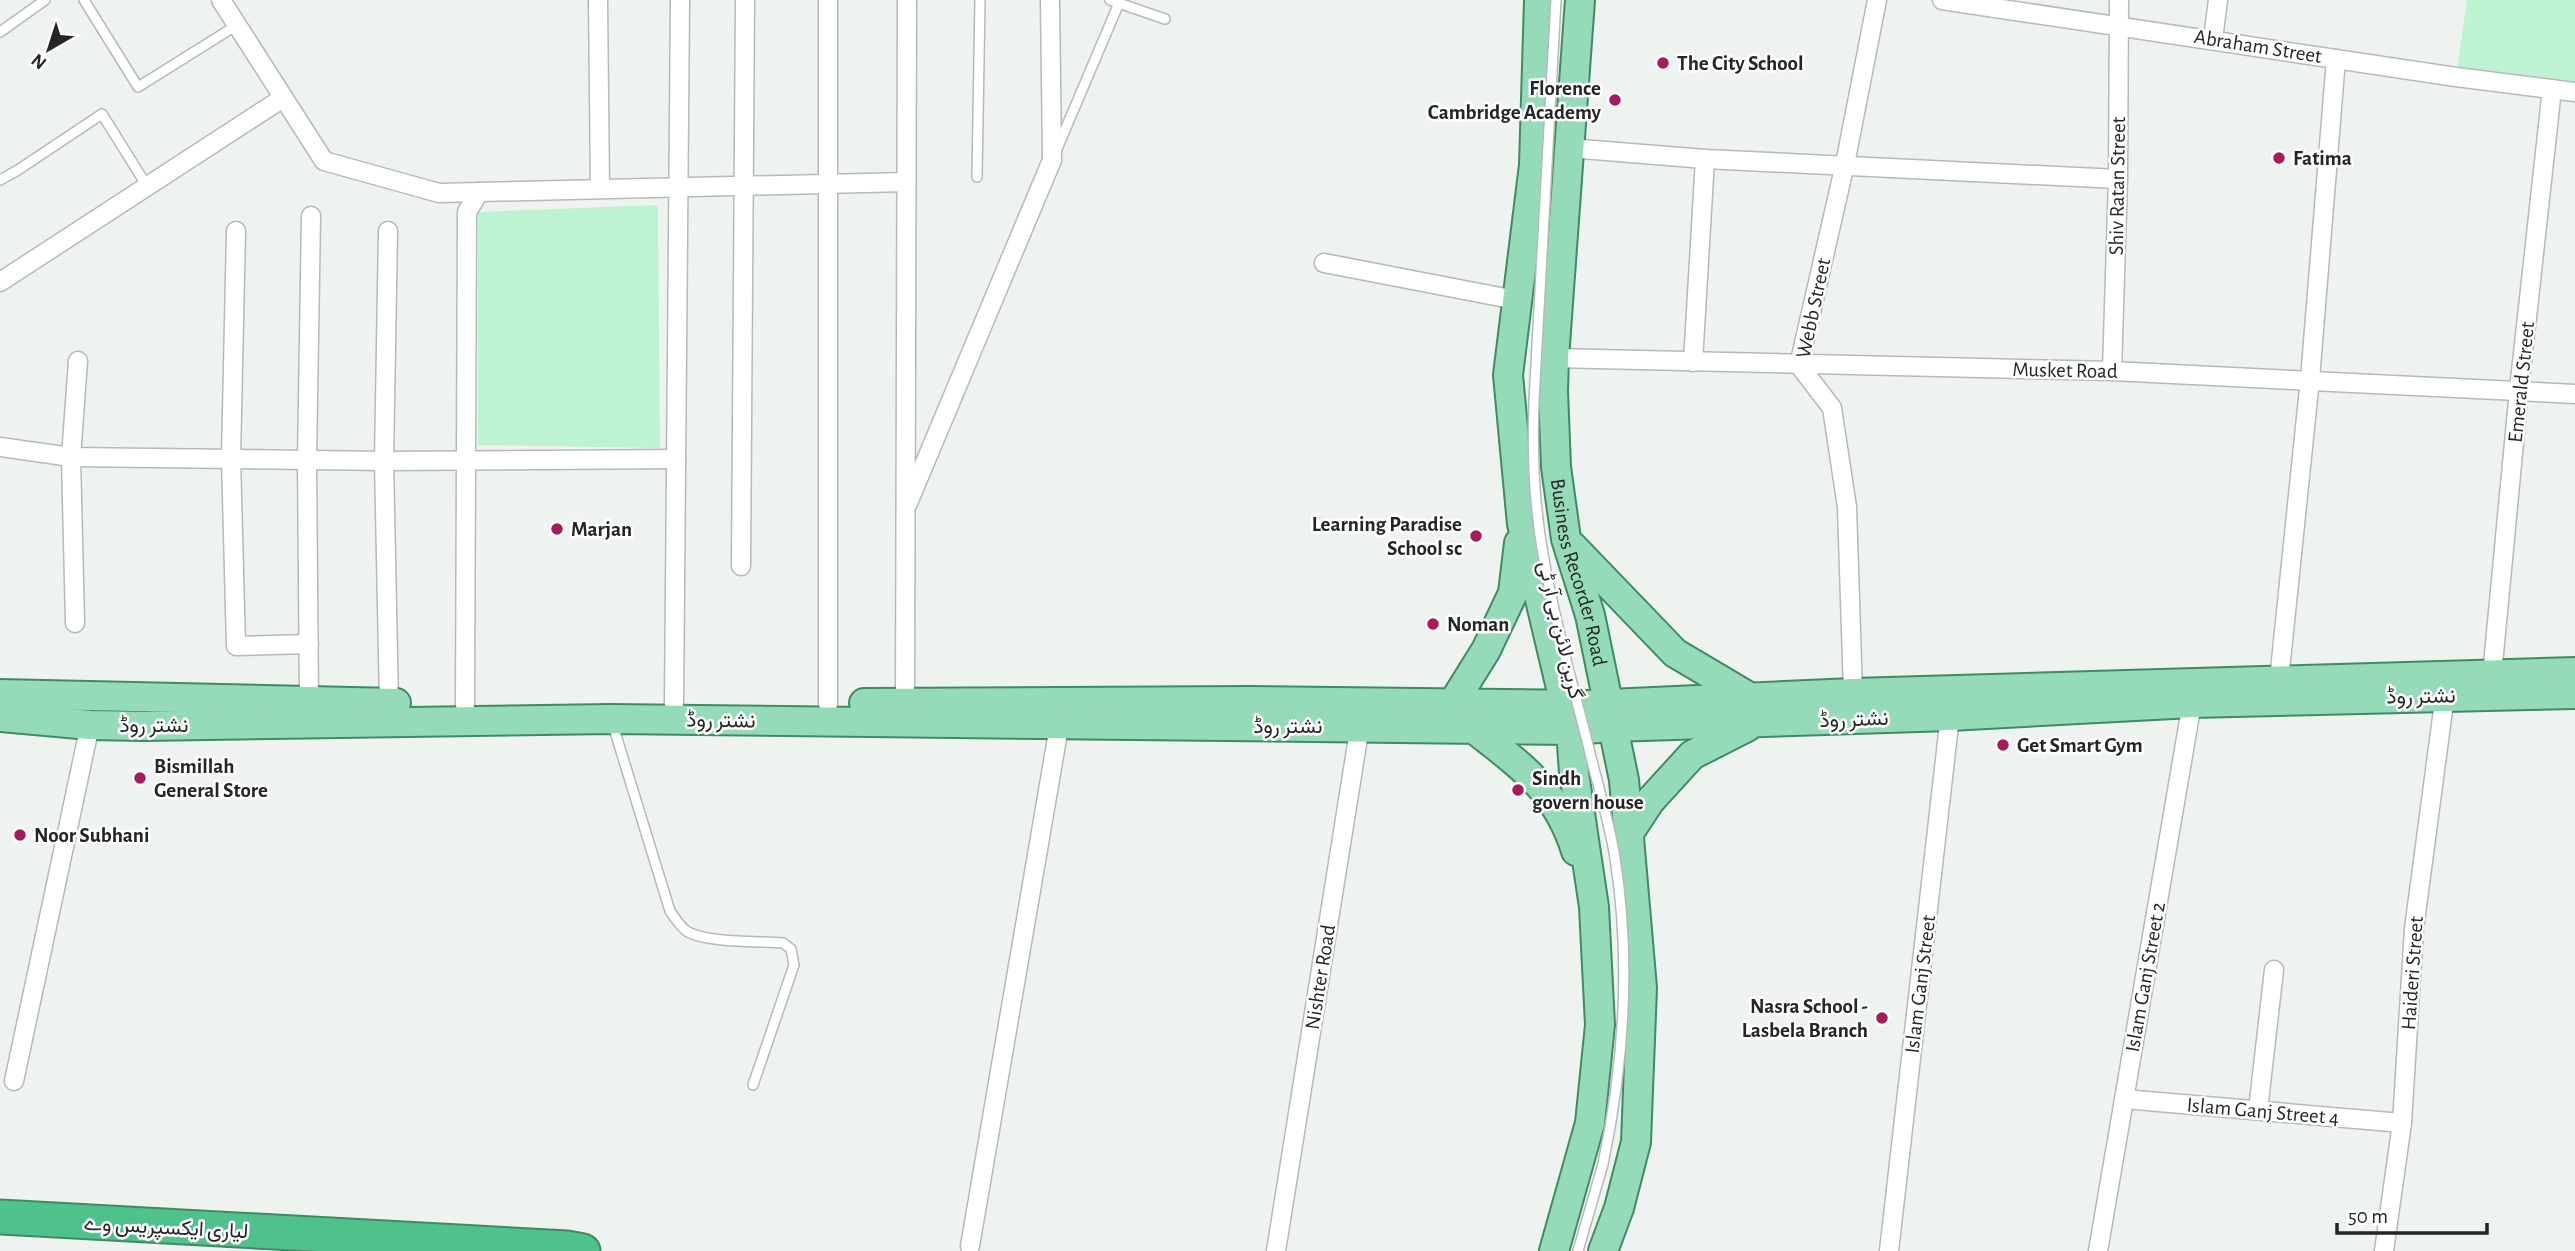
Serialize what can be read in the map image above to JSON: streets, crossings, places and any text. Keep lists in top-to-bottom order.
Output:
{
  "streets": {
    "highway": ["لیاری ایکسپریس وے"],
    "main road": ["Business Recorder Road", "نشتر روڈ"],
    "street": [
      "Abraham Street",
      "Shiv Ratan Street",
      "Webb Street",
      "Musket Road",
      "Emerald Street",
      "Haideri Street",
      "Nishter Road",
      "Islam Ganj Street 2",
      "Islam Ganj Street",
      "Islam Ganj Street 4"
    ],
    "lane": ["گرین لائن بی آر ٹی"]
  },
  "crossings": [
    ["Abraham Street", "Shiv Ratan Street"],
    ["Abraham Street", "Emerald Street"],
    ["Shiv Ratan Street", "Musket Road"],
    ["Webb Street", "Musket Road"],
    ["Webb Street", "نشتر روڈ"],
    ["Musket Road", "Emerald Street"],
    ["Musket Road", "Business Recorder Road"],
    ["Emerald Street", "نشتر روڈ"],
    ["Business Recorder Road", "نشتر روڈ"],
    ["نشتر روڈ", "Haideri Street"],
    ["نشتر روڈ", "Nishter Road"],
    ["نشتر روڈ", "Islam Ganj Street 2"],
    ["نشتر روڈ", "Islam Ganj Street"],
    ["Haideri Street", "Islam Ganj Street 4"],
    ["Islam Ganj Street 2", "Islam Ganj Street 4"]
  ],
  "places": [
    "The City School",
    "Florence Cambridge Academy",
    "Fatima",
    "Marjan",
    "Learning Paradise School sc",
    "Noman",
    "Get Smart Gym",
    "Bismillah General Store",
    "Sindh govern house",
    "Noor Subhani",
    "Nasra School - Lasbela Branch"
  ],
  "scale_bar": "50 m",
  "north": "bottom left"
}
